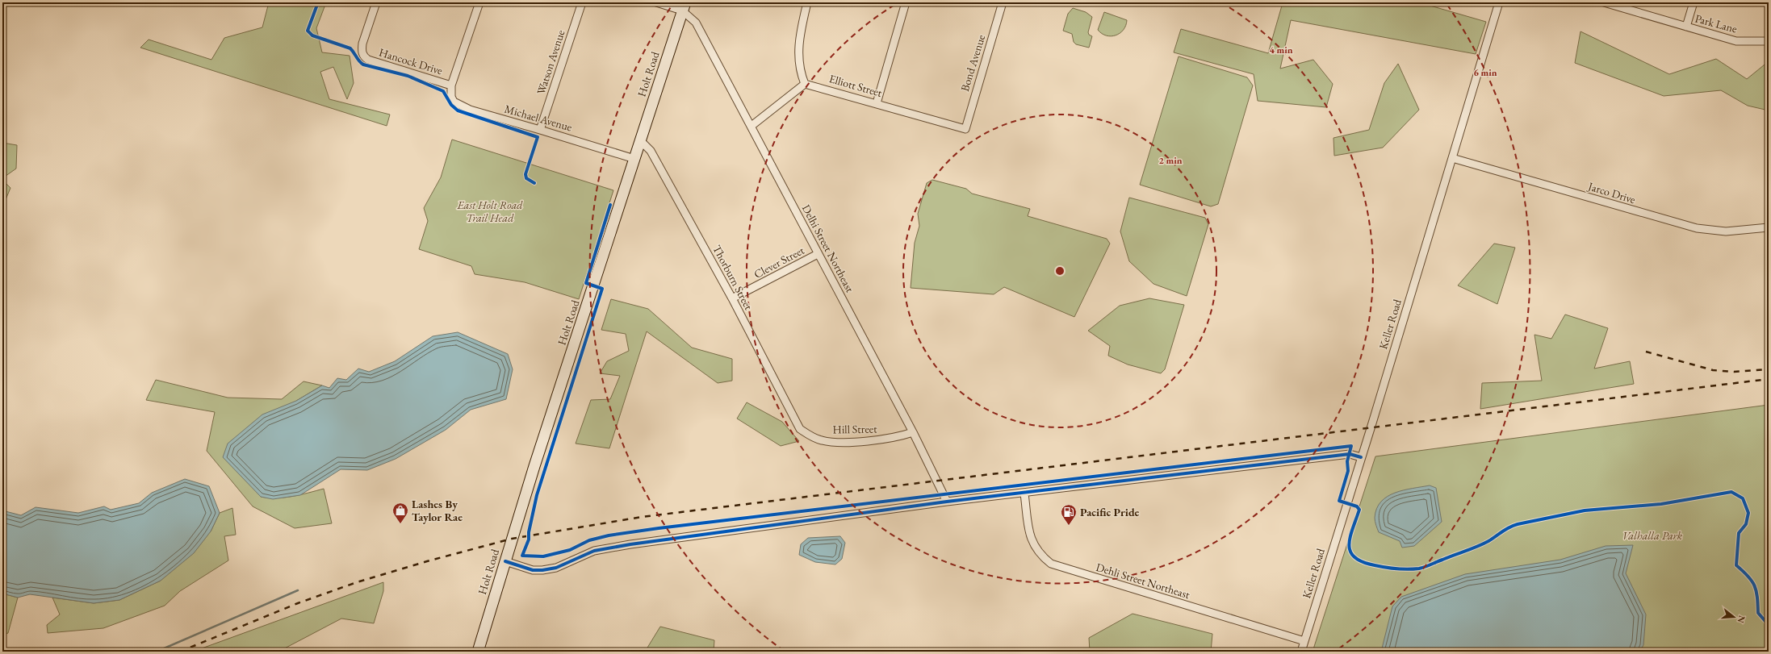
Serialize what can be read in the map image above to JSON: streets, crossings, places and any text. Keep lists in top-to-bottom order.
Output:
{
  "streets": {
    "main road": ["Holt Road"],
    "street": [
      "Park Lane",
      "Hancock Drive",
      "Watson Avenue",
      "Bond Avenue",
      "Elliott Street",
      "Michael Avenue",
      "Jarco Drive",
      "Delhi Street Northeast",
      "Clever Street",
      "Thorburn Street",
      "Keller Road",
      "Hill Street",
      "Dehli Street Northeast"
    ]
  },
  "crossings": [
    ["Hancock Drive", "Michael Avenue"],
    ["Watson Avenue", "Michael Avenue"],
    ["Bond Avenue", "Elliott Street"],
    ["Holt Road", "Michael Avenue"],
    ["Holt Road", "Delhi Street Northeast"],
    ["Holt Road", "Thorburn Street"],
    ["Jarco Drive", "Keller Road"],
    ["Delhi Street Northeast", "Clever Street"],
    ["Delhi Street Northeast", "Hill Street"],
    ["Clever Street", "Thorburn Street"],
    ["Thorburn Street", "Hill Street"],
    ["Keller Road", "Dehli Street Northeast"]
  ],
  "parks": ["East Holt Road Trail Head", "Valhalla Park"],
  "places": {
    "shop": ["Lashes By Taylor Rae"],
    "fuel station": ["Pacific Pride"]
  },
  "north": "right",
  "rings": ["4 min", "6 min", "2 min"]
}
